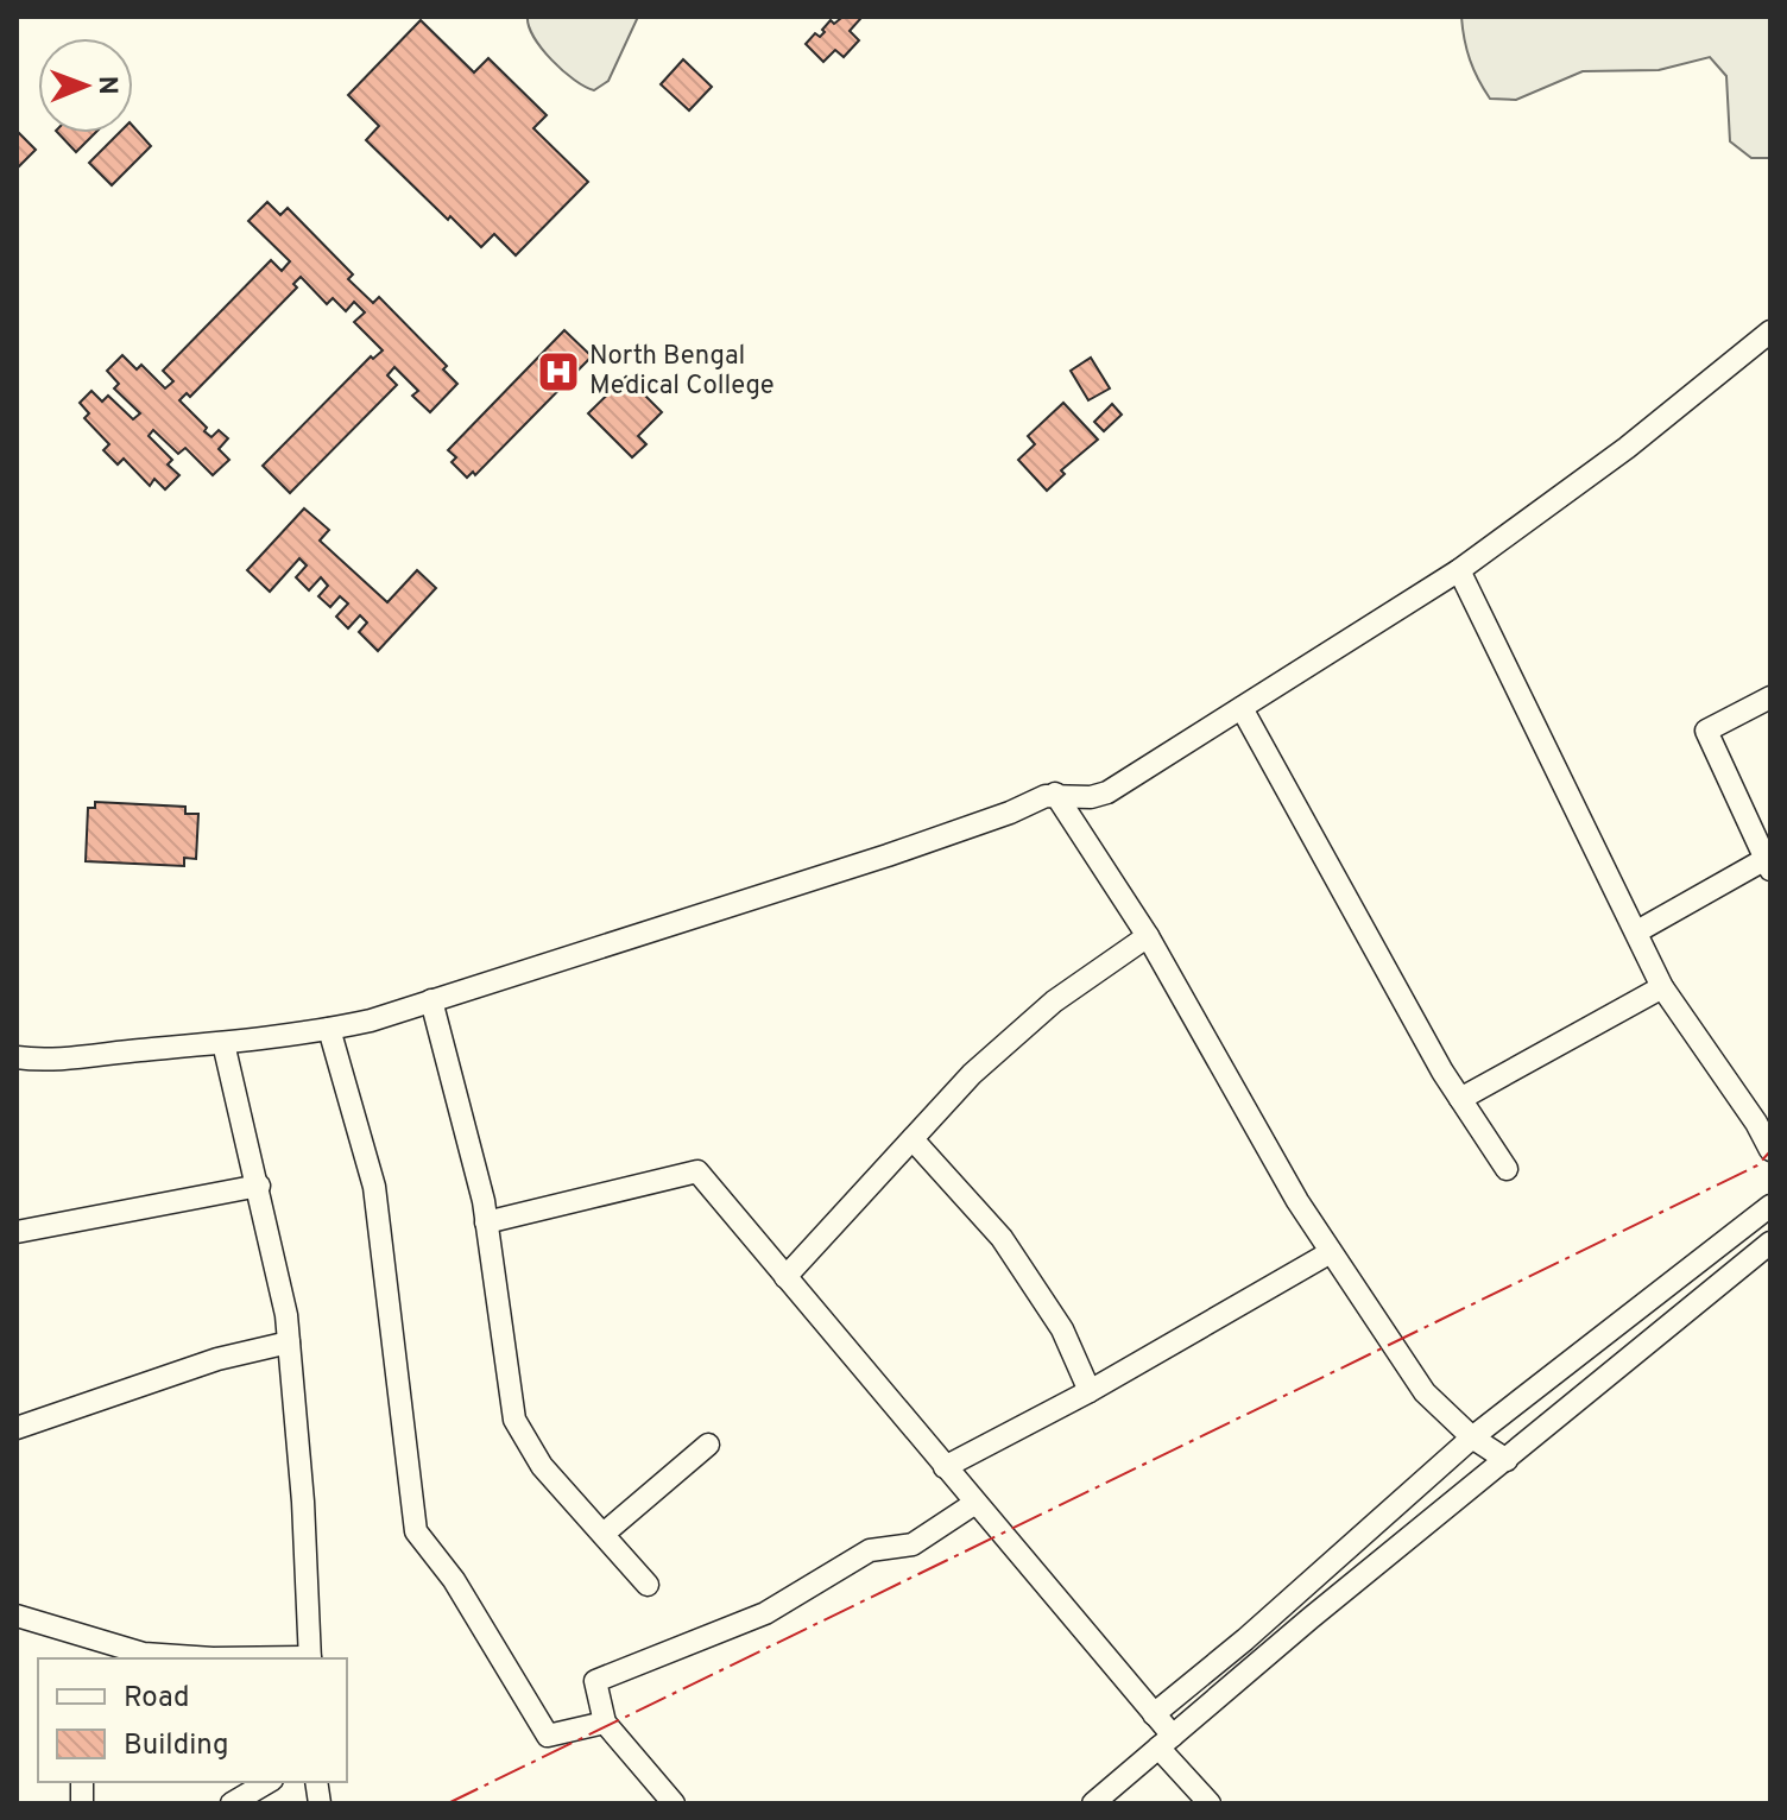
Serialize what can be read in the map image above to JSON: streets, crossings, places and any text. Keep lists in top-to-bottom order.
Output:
{
  "places": {
    "hospital": ["North Bengal Medical College"]
  },
  "legend": ["Road", "Building"],
  "north": "right"
}
